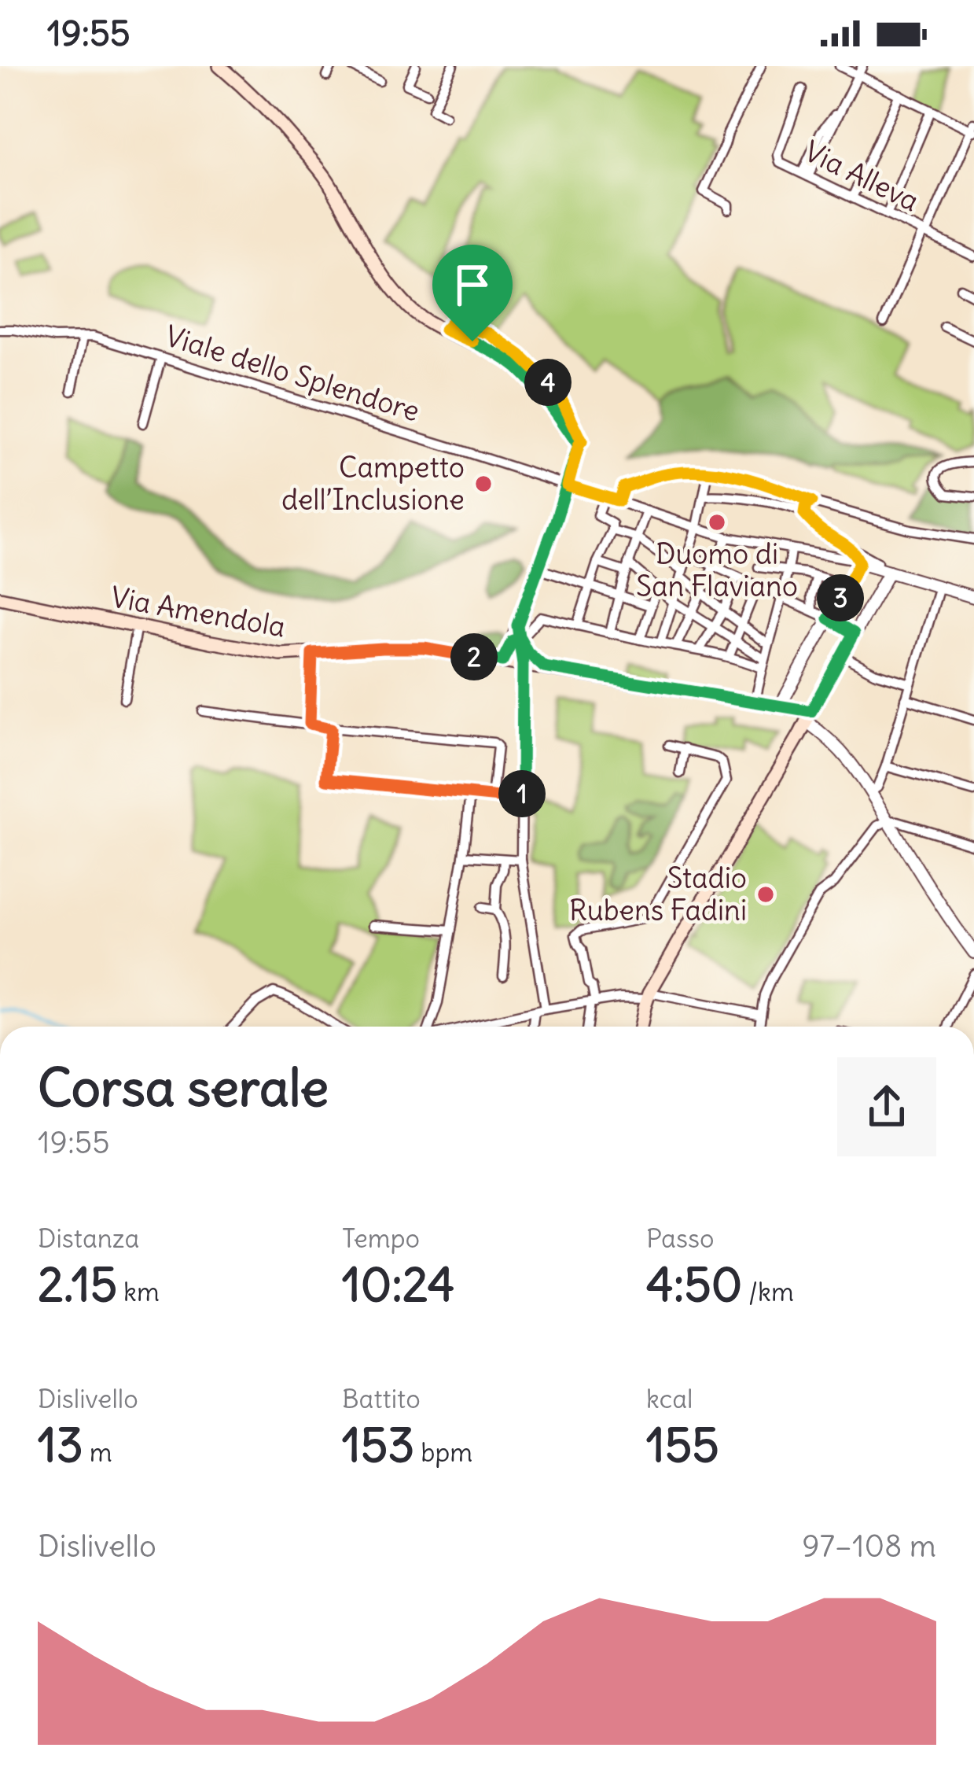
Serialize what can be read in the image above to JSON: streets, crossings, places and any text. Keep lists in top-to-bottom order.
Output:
{
  "streets": {
    "main road": ["Via Amendola"],
    "street": ["Via Alleva", "Viale dello Splendore"]
  },
  "places": ["Campetto dell’Inclusione", "Duomo di San Flaviano", "Stadio Rubens Fadini"],
  "page": {
    "status": "19:55",
    "pins": [
      "4",
      "3",
      "2",
      "1"
    ],
    "heading": ["Corsa serale", "19:55"],
    "stats": [
      ["Distanza", "2.15 km"],
      ["Tempo", "10:24"],
      ["Passo", "4:50 /km"],
      ["Dislivello", "13 m"],
      ["Battito", "153 bpm"],
      ["kcal", "155"]
    ],
    "chart": ["Dislivello", "97–108 m"]
  }
}
